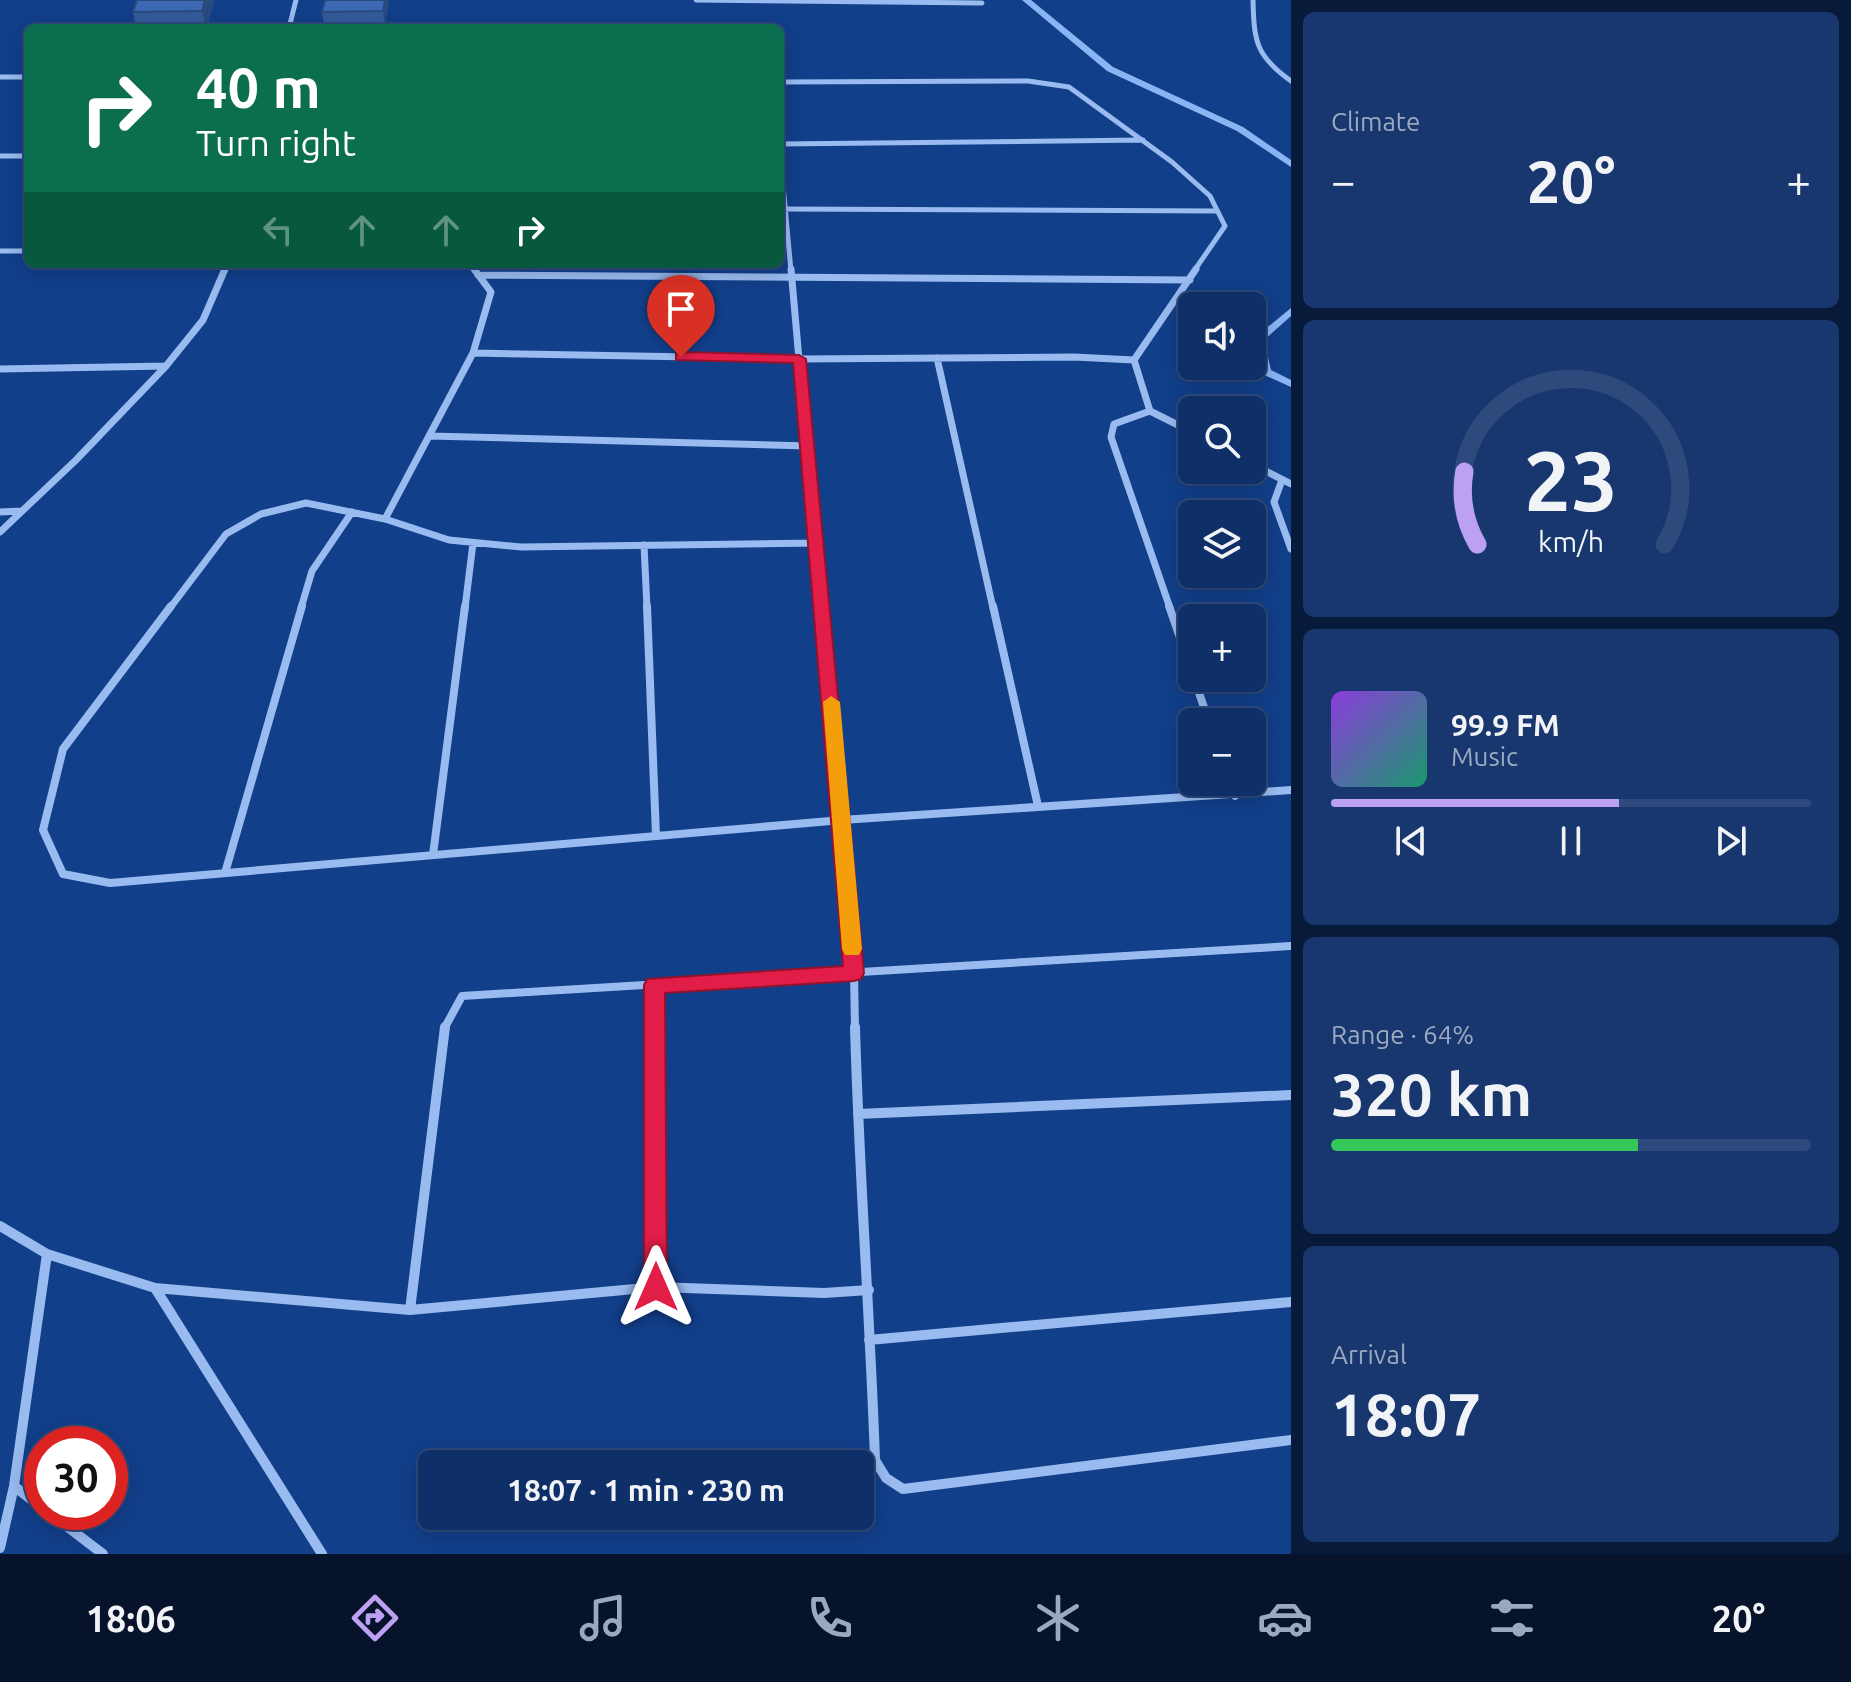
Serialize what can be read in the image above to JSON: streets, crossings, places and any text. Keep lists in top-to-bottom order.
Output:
{
  "page": {
    "tile": [
      "Climate",
      ["Range · 64%", "320 km"],
      ["Arrival", "18:07"]
    ],
    "turn": ["40 m", "Turn right"],
    "heat": ["−", "20°", "+"],
    "map_buttons": ["+", "−"],
    "song": ["99.9 FM", "Music"],
    "limit": "30",
    "trip": "18:07 · 1 min · 230 m",
    "tabs": ["18:06", "20°"],
    "gauge": ["23", "km/h"]
  }
}
